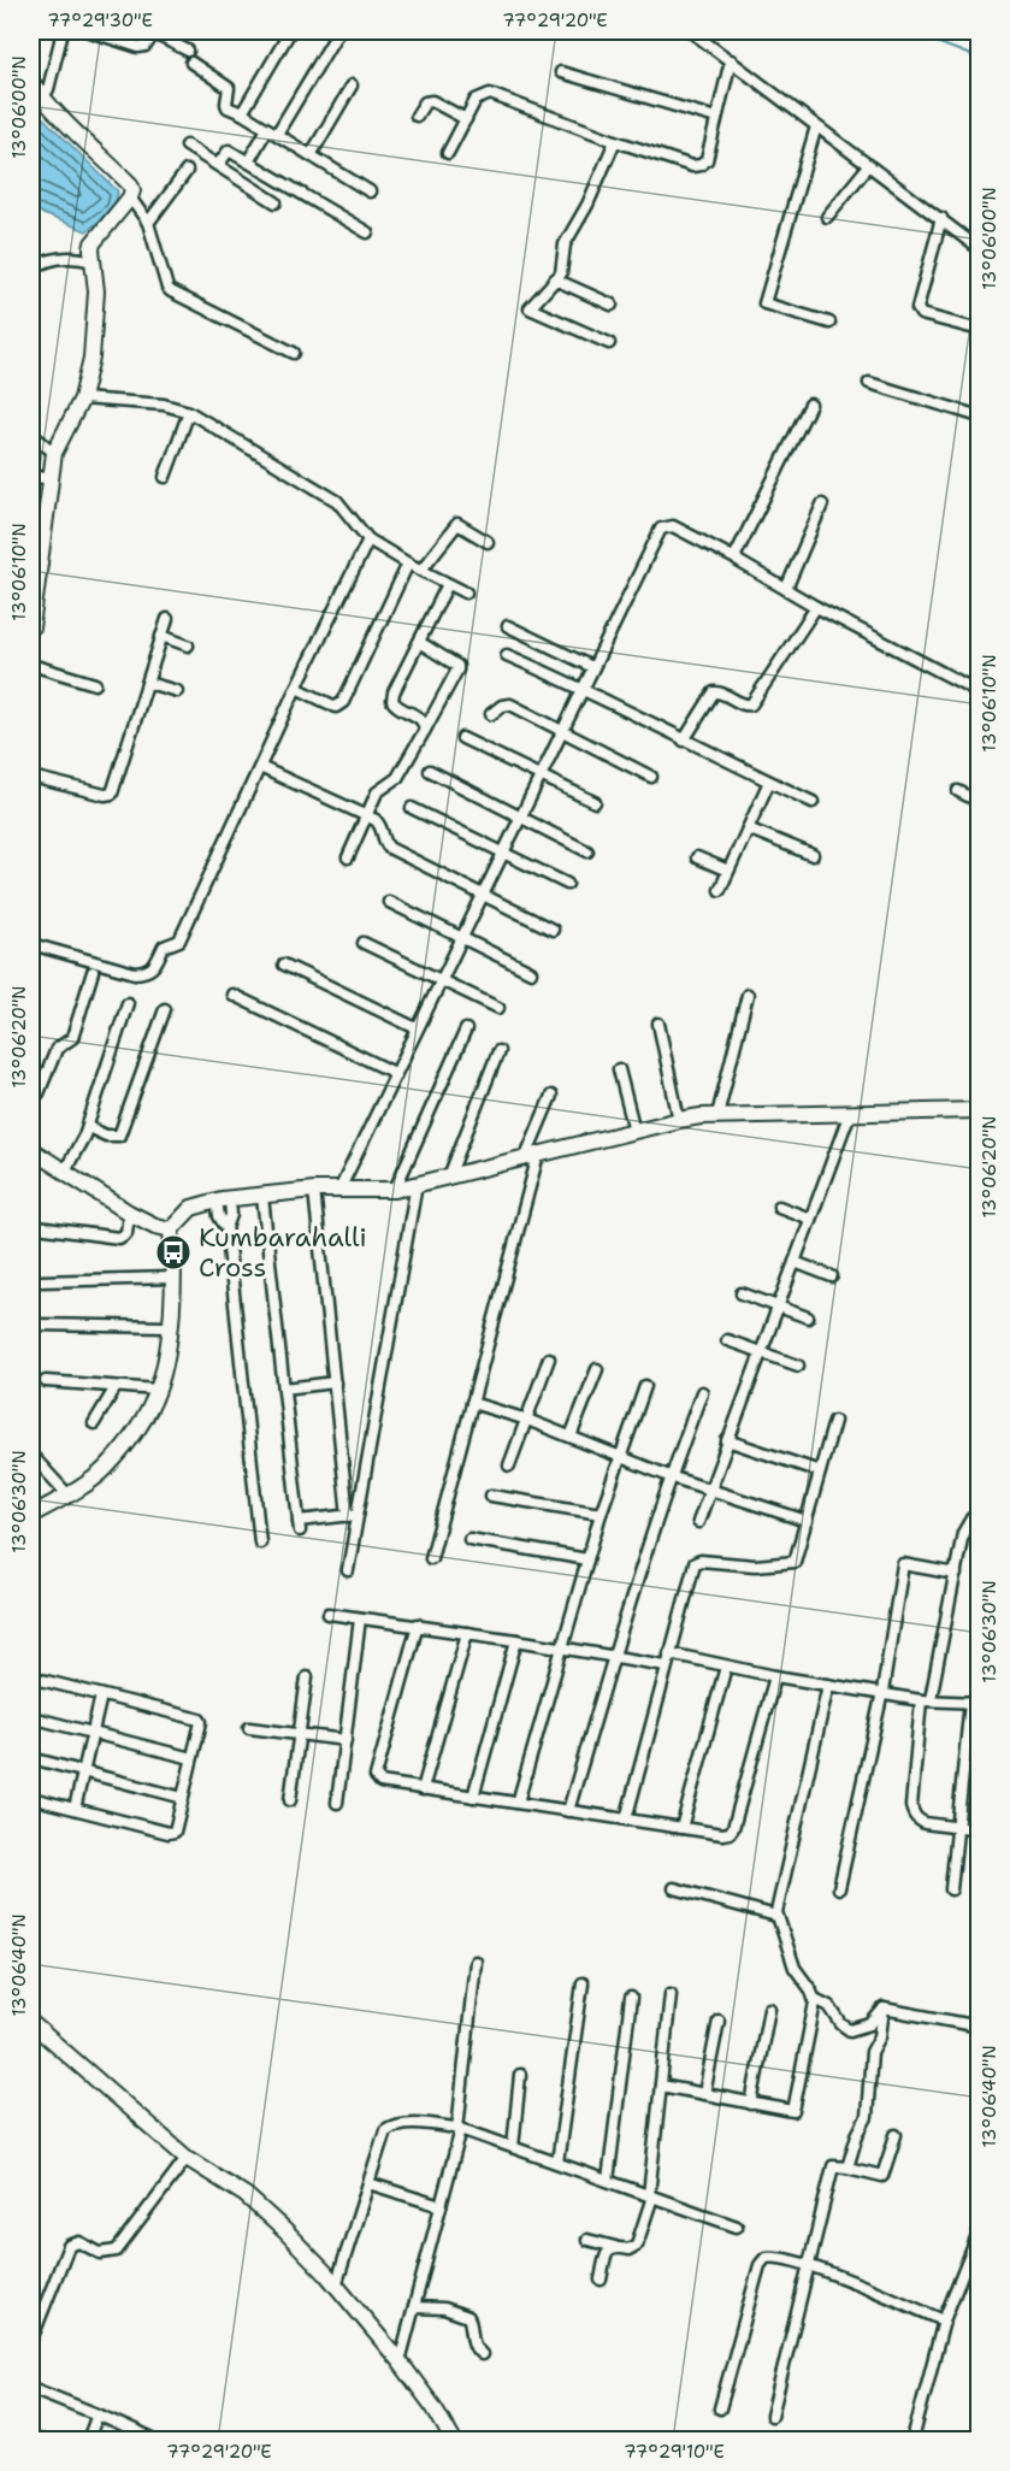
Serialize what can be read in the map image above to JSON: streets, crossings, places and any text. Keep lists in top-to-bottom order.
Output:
{
  "places": {
    "bus stop": ["Kumbarahalli Cross"]
  },
  "coordinates": [
    "77°29'30\"E",
    "77°29'20\"E",
    "13°06'00\"N",
    "13°06'10\"N",
    "13°06'20\"N",
    "13°06'30\"N",
    "13°06'40\"N",
    "77°29'10\"E"
  ]
}
